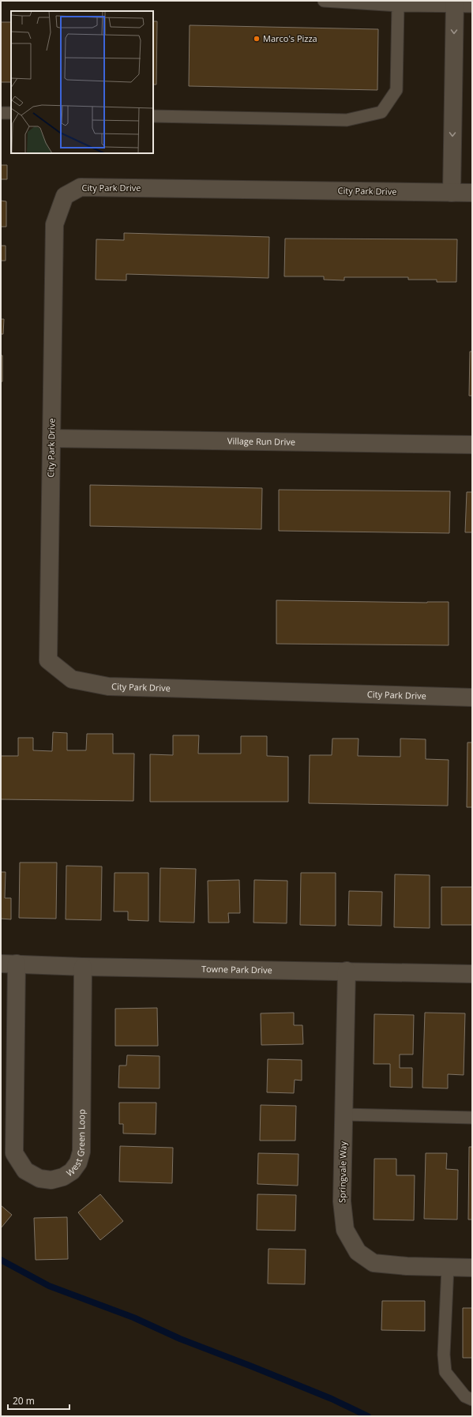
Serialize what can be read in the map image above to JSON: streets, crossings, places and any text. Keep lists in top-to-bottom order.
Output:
{
  "streets": {
    "street": [
      "City Park Drive",
      "Village Run Drive",
      "Towne Park Drive",
      "West Green Loop",
      "Springvale Way"
    ]
  },
  "crossings": [
    ["City Park Drive", "Village Run Drive"],
    ["Towne Park Drive", "West Green Loop"],
    ["Towne Park Drive", "Springvale Way"]
  ],
  "places": ["Marco's Pizza"],
  "scale_bar": "20 m"
}
